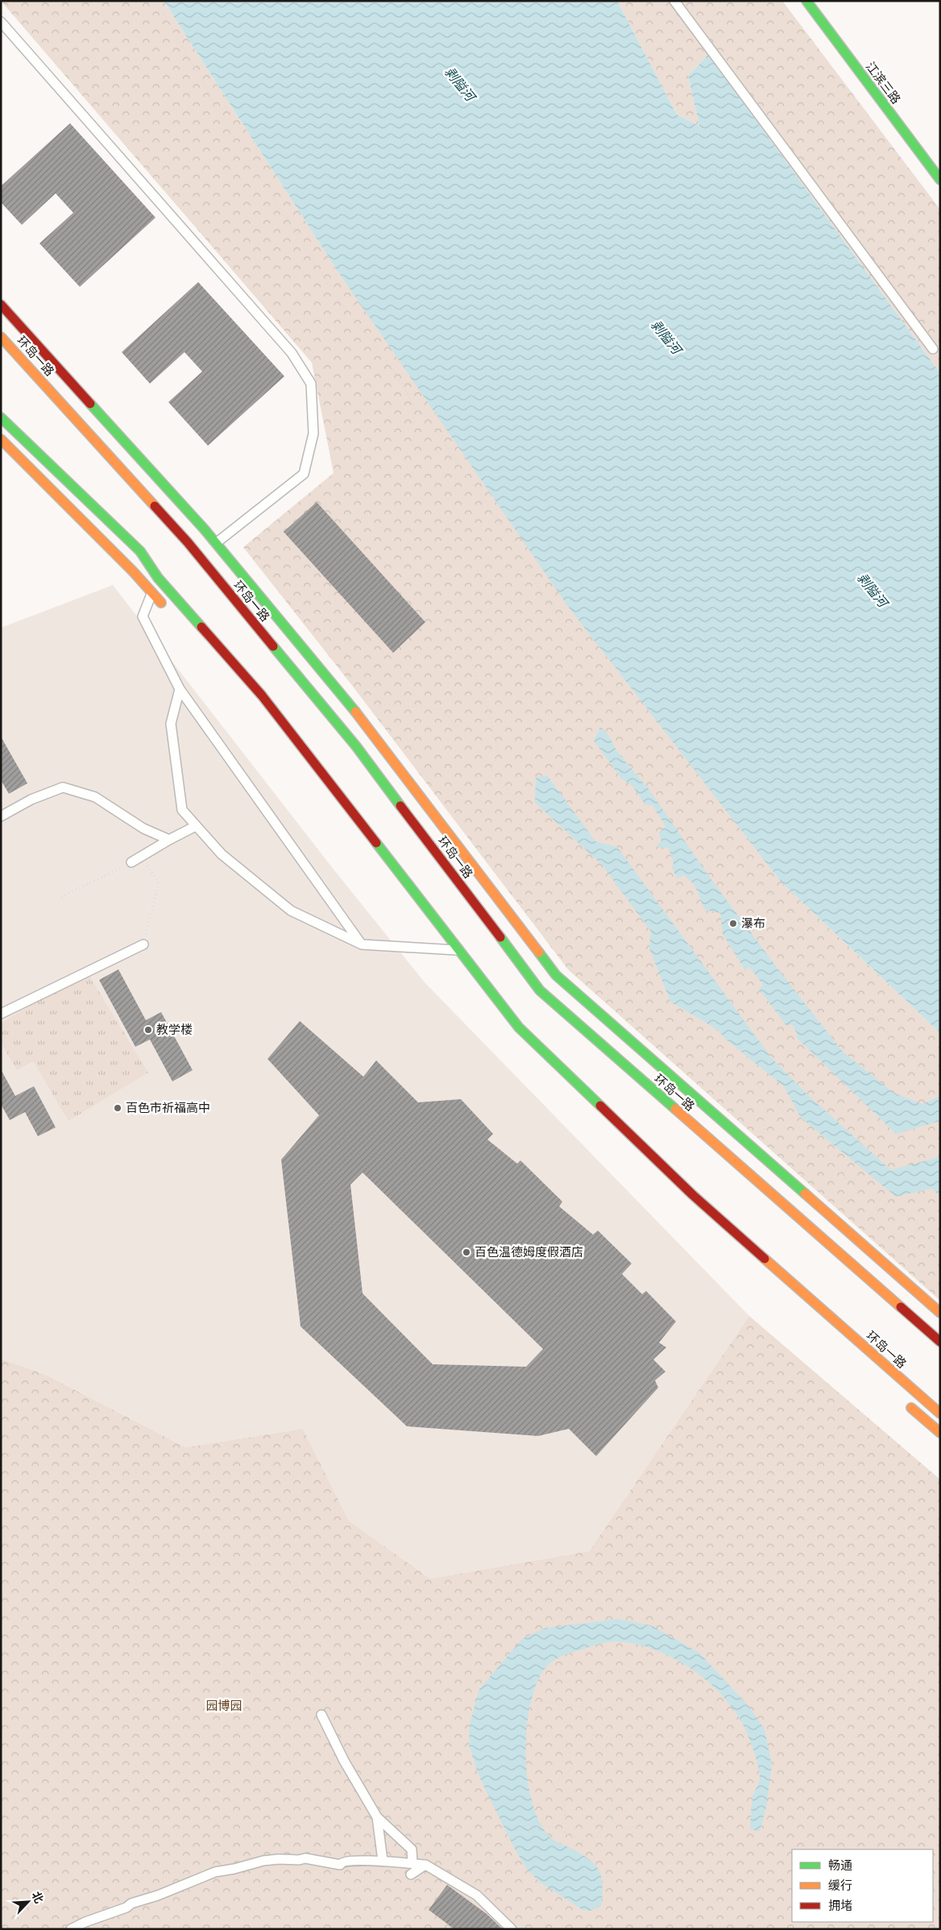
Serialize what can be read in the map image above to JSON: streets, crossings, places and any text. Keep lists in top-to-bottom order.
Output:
{
  "streets": {
    "main road": ["江滨三路", "环岛一路"]
  },
  "water": ["剥隘河"],
  "parks": ["园博园"],
  "places": [
    "瀑布",
    "教学楼",
    "百色市祈福高中",
    "百色温德姆度假酒店"
  ],
  "legend": ["畅通", "缓行", "拥堵"],
  "north": "top right"
}
